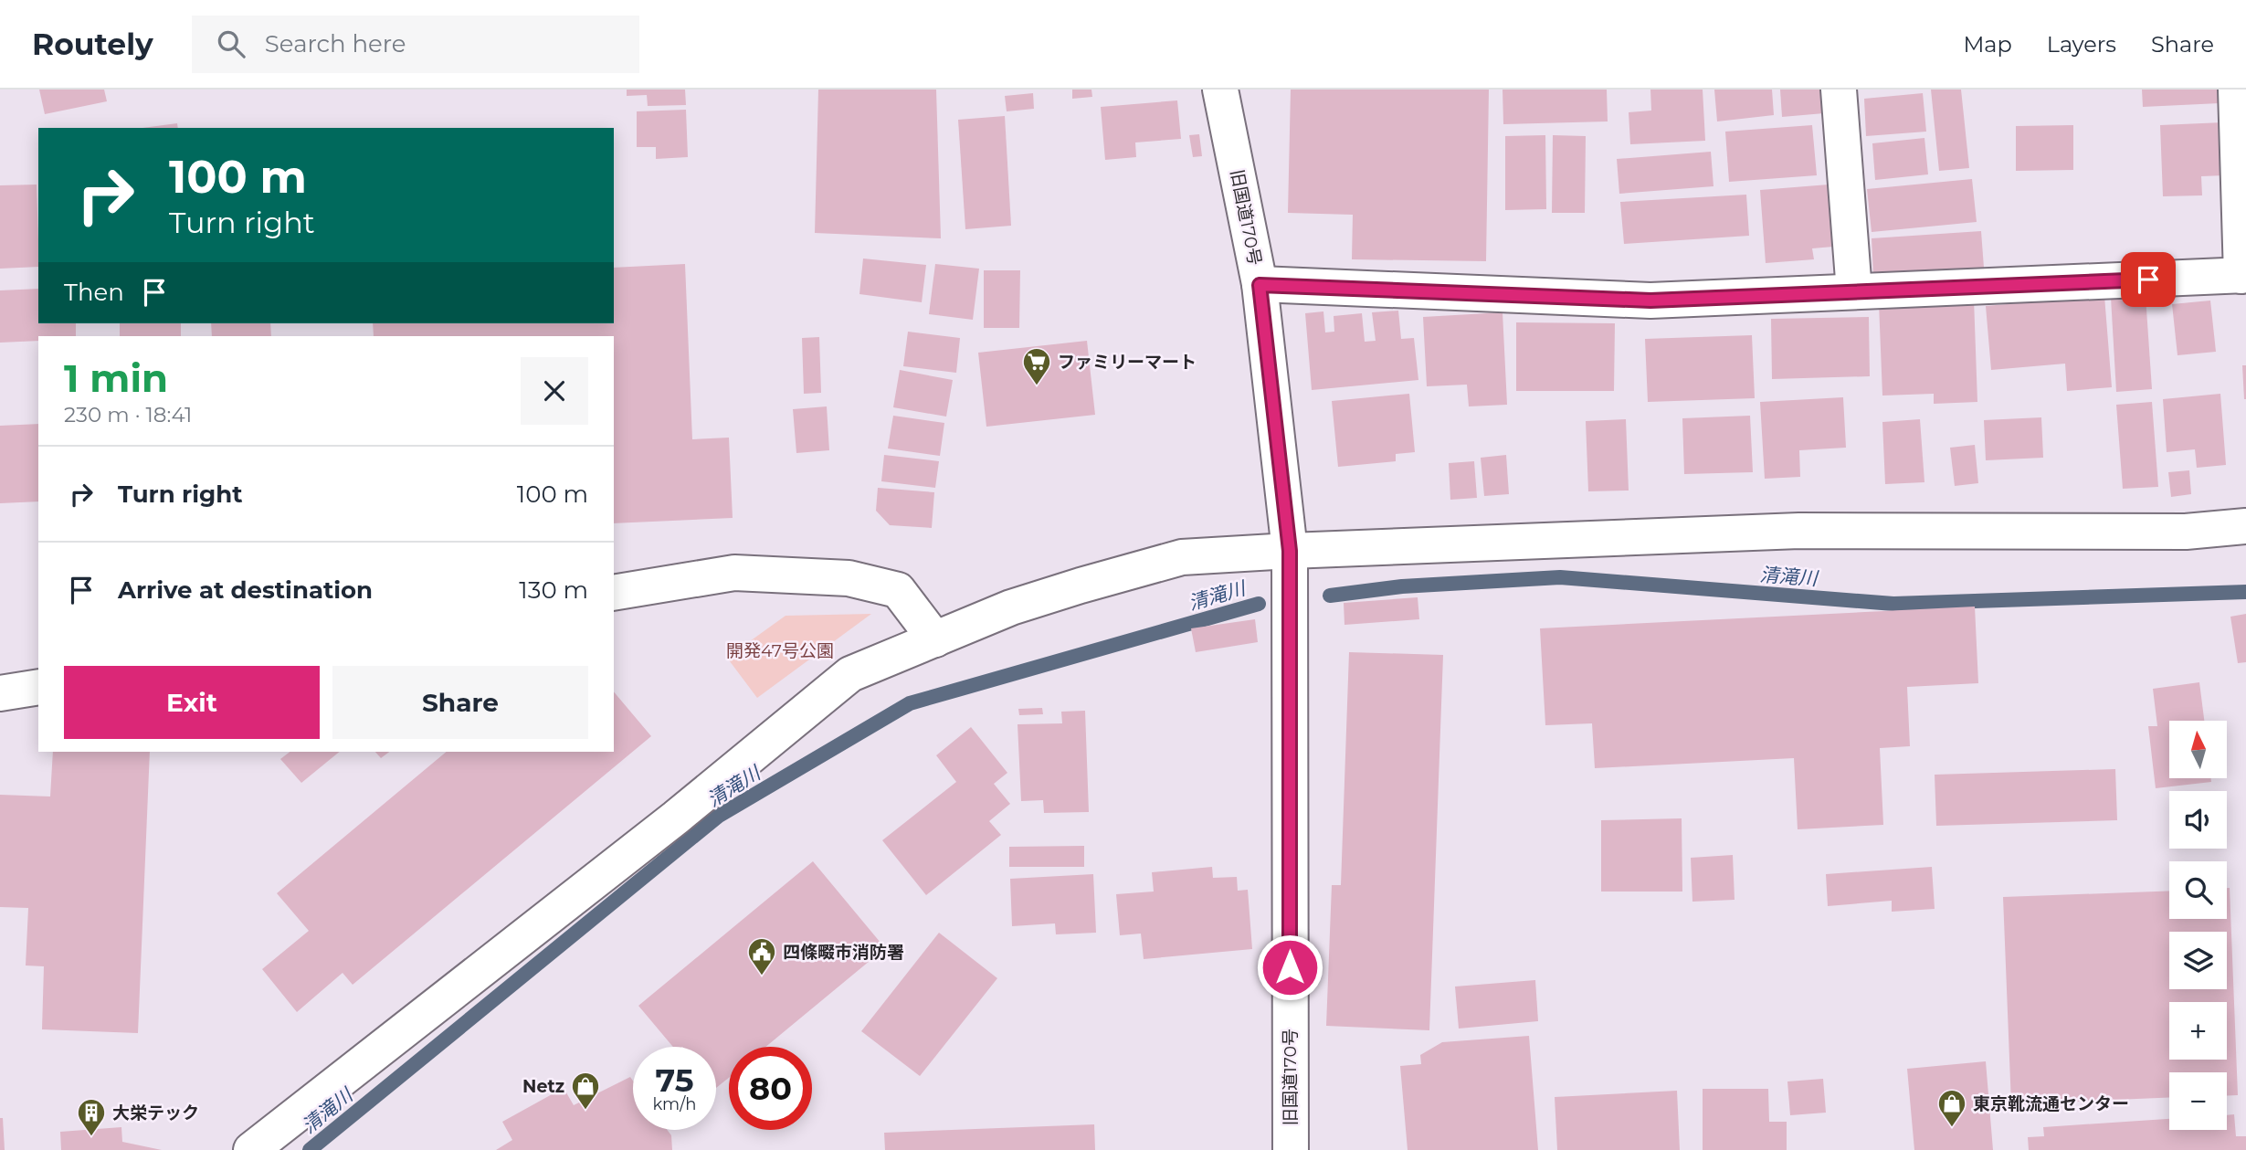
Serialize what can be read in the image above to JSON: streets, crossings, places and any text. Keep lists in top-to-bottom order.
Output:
{
  "streets": {
    "main road": ["旧国道170号"]
  },
  "water": ["清滝川"],
  "parks": ["開発47号公園"],
  "places": {
    "supermarket": ["ファミリーマート"],
    "public building": ["四條畷市消防署"],
    "shop": ["Netz", "東京靴流通センター"],
    "building": ["大栄テック"]
  },
  "north": "top",
  "page": {
    "header": "Routely",
    "search": "Search here",
    "nav": ["Map", "Layers", "Share"],
    "turn": ["100 m", "Turn right"],
    "then": "Then",
    "heading": ["1 min", "230 m · 18:41"],
    "list": [
      {
        "name": "Turn right",
        "value": "100 m"
      },
      {
        "name": "Arrive at destination",
        "value": "130 m"
      }
    ],
    "buttons": ["Exit", "Share"],
    "map_buttons": ["+", "−"],
    "speed": "75 km/h",
    "limit": "80"
  }
}
